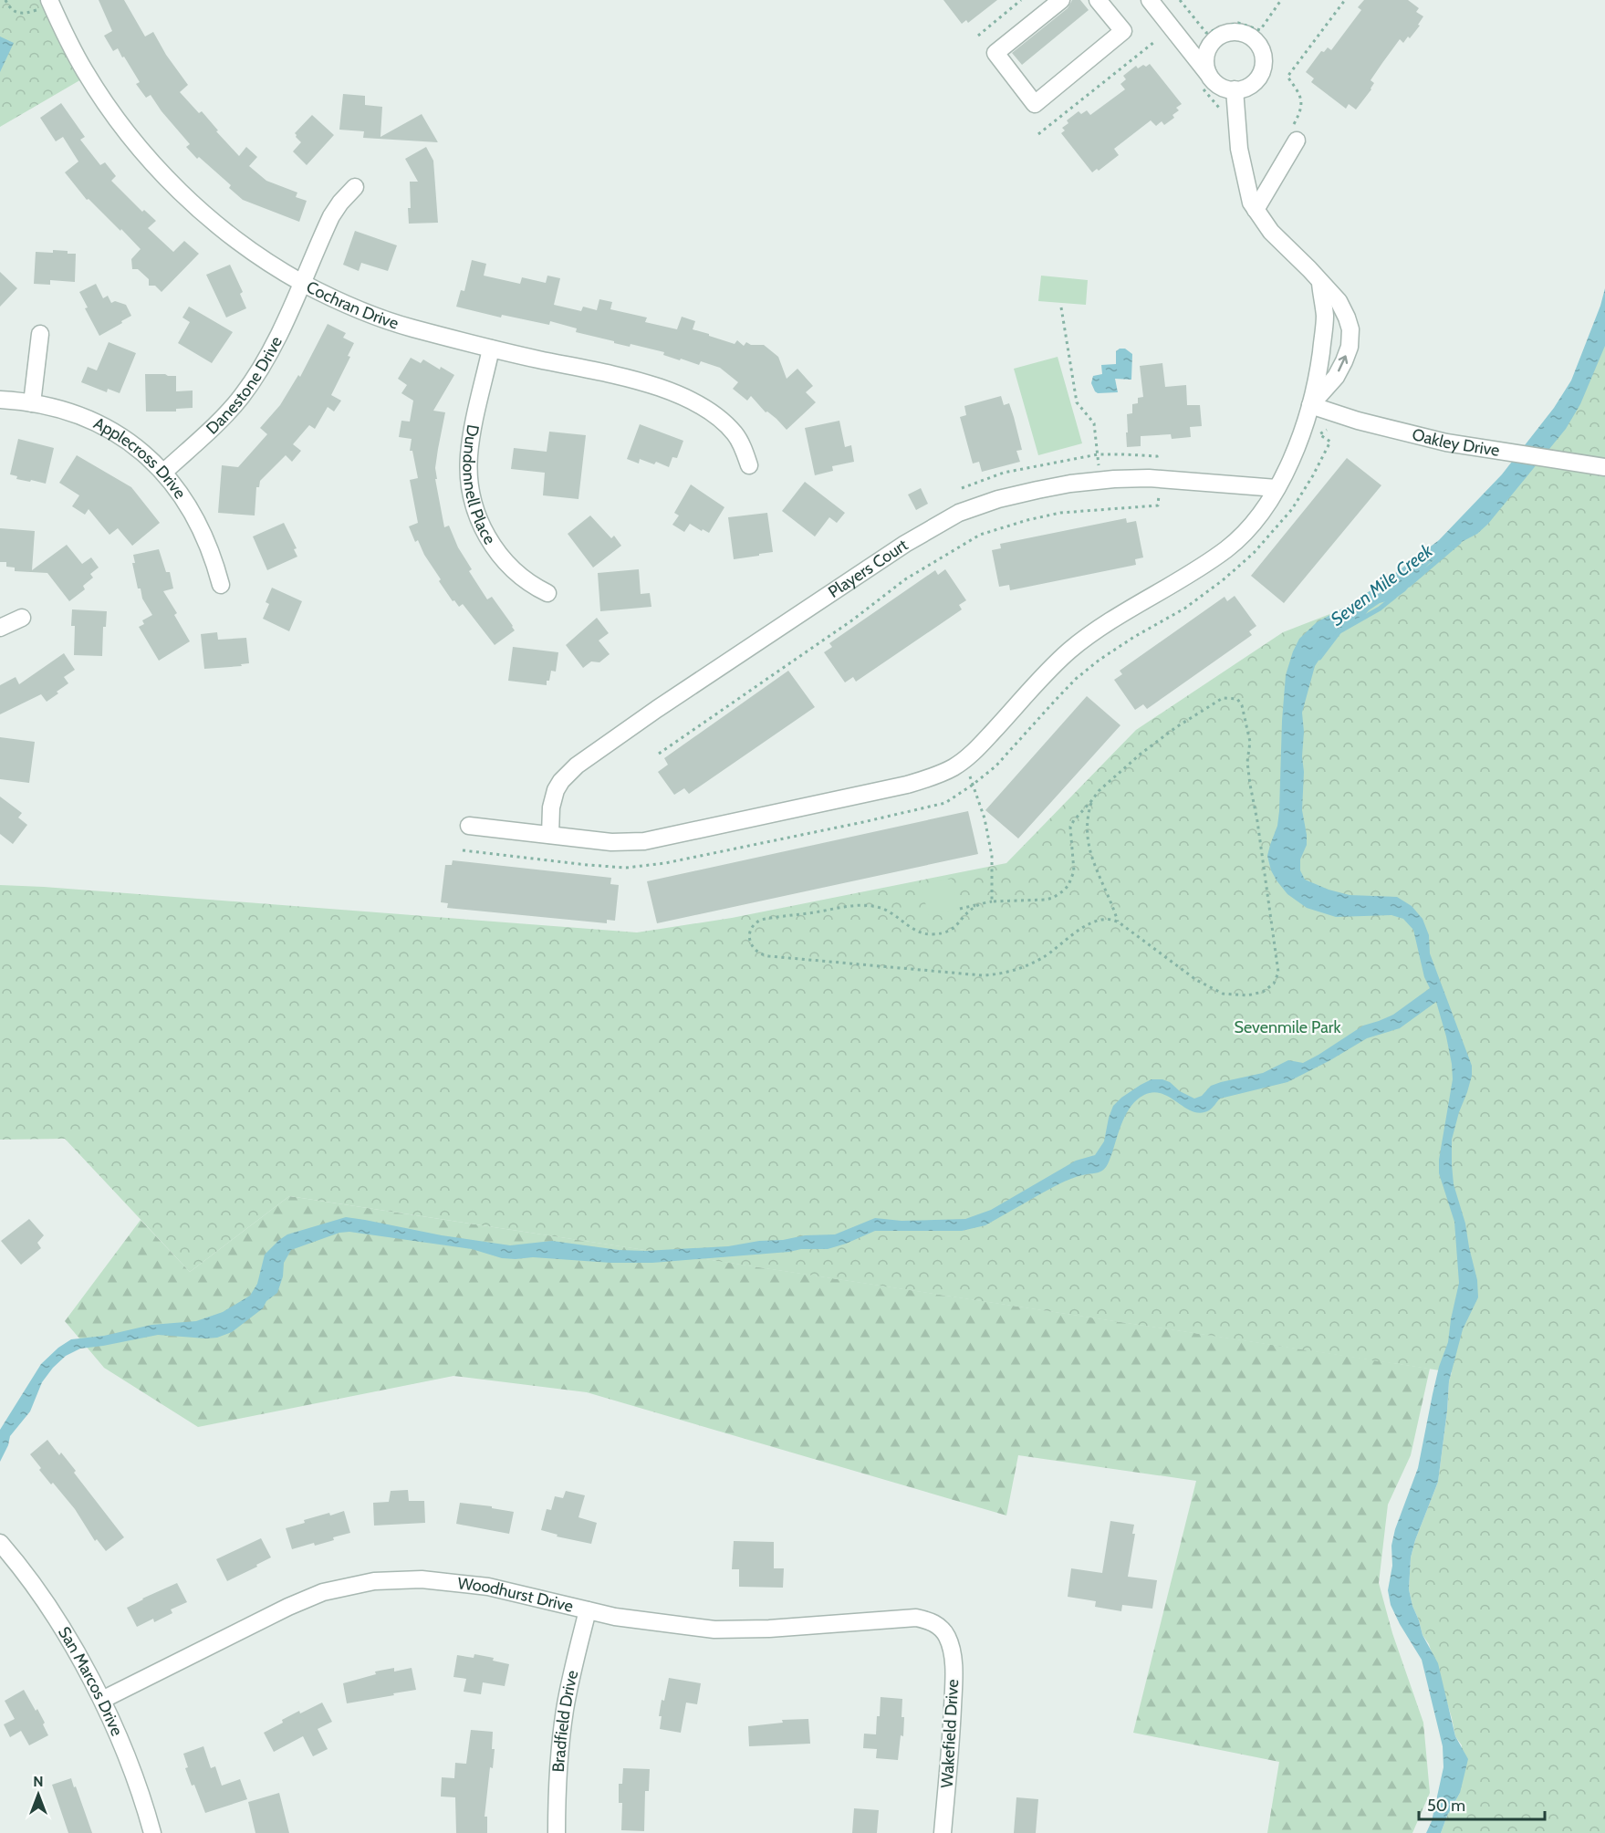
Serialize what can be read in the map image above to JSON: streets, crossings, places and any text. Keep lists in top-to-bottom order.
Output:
{
  "streets": {
    "street": [
      "Cochran Drive",
      "Danestone Drive",
      "Oakley Drive",
      "Applecross Drive",
      "Dundonnell Place",
      "Players Court",
      "Woodhurst Drive",
      "San Marcos Drive",
      "Bradfield Drive",
      "Wakefield Drive"
    ]
  },
  "crossings": [
    ["Cochran Drive", "Danestone Drive"],
    ["Cochran Drive", "Dundonnell Place"],
    ["Danestone Drive", "Applecross Drive"],
    ["Woodhurst Drive", "San Marcos Drive"],
    ["Woodhurst Drive", "Bradfield Drive"],
    ["Woodhurst Drive", "Wakefield Drive"]
  ],
  "water": ["Seven Mile Creek"],
  "parks": ["Sevenmile Park"],
  "scale_bar": "50 m",
  "north": "top"
}
